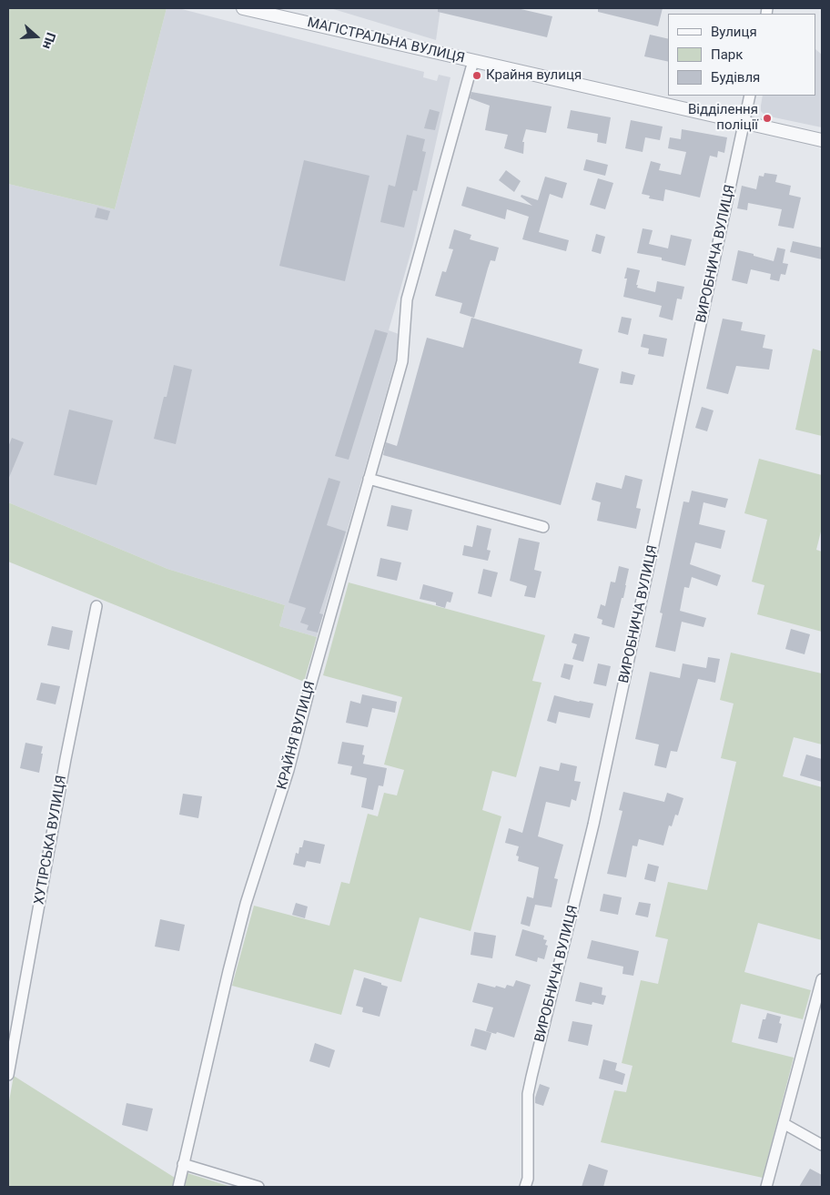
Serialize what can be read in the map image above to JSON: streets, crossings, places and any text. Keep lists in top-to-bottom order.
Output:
{
  "streets": {
    "street": [
      "МАГІСТРАЛЬНА ВУЛИЦЯ",
      "ВИРОБНИЧА ВУЛИЦЯ",
      "КРАЙНЯ ВУЛИЦЯ",
      "ХУТІРСЬКА ВУЛИЦЯ"
    ]
  },
  "crossings": [
    ["МАГІСТРАЛЬНА ВУЛИЦЯ", "ВИРОБНИЧА ВУЛИЦЯ"],
    ["МАГІСТРАЛЬНА ВУЛИЦЯ", "КРАЙНЯ ВУЛИЦЯ"]
  ],
  "places": ["Крайня вулиця", "Відділення поліції"],
  "legend": ["Вулиця", "Парк", "Будівля"],
  "north": "right"
}
